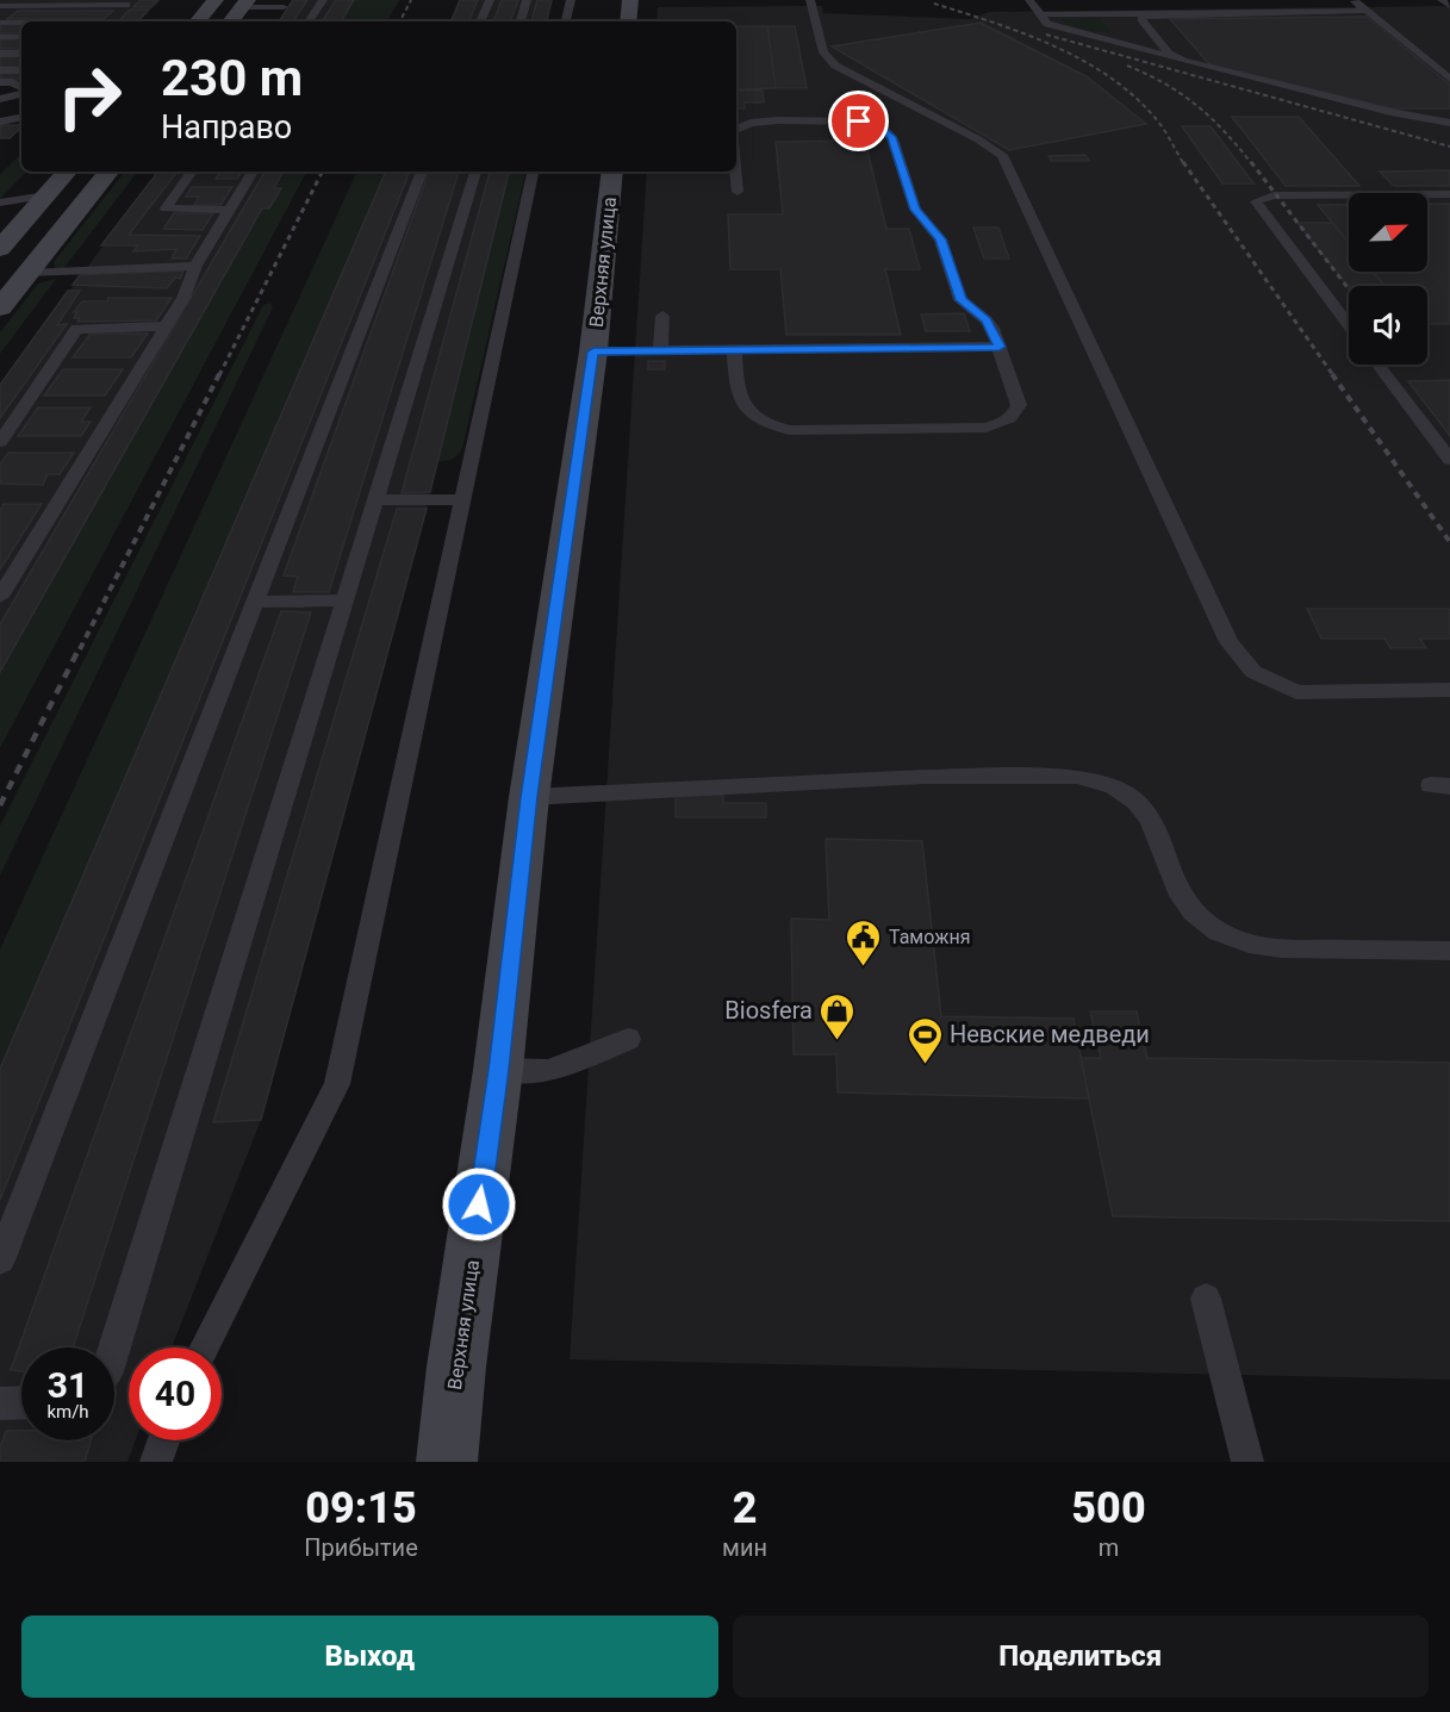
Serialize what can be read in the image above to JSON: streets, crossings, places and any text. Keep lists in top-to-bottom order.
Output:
{
  "streets": {
    "street": ["Верхняя улица"]
  },
  "places": {
    "public building": ["Таможня"],
    "shop": ["Biosfera"],
    "sports": ["Невские медведи"]
  },
  "north": "top right",
  "page": {
    "turn": ["230 m", "Направо"],
    "speed": "31 km/h",
    "limit": "40",
    "eta": [
      "09:15",
      "Прибытие",
      "2",
      "мин",
      "500",
      "m"
    ],
    "buttons": ["Выход", "Поделиться"]
  }
}
